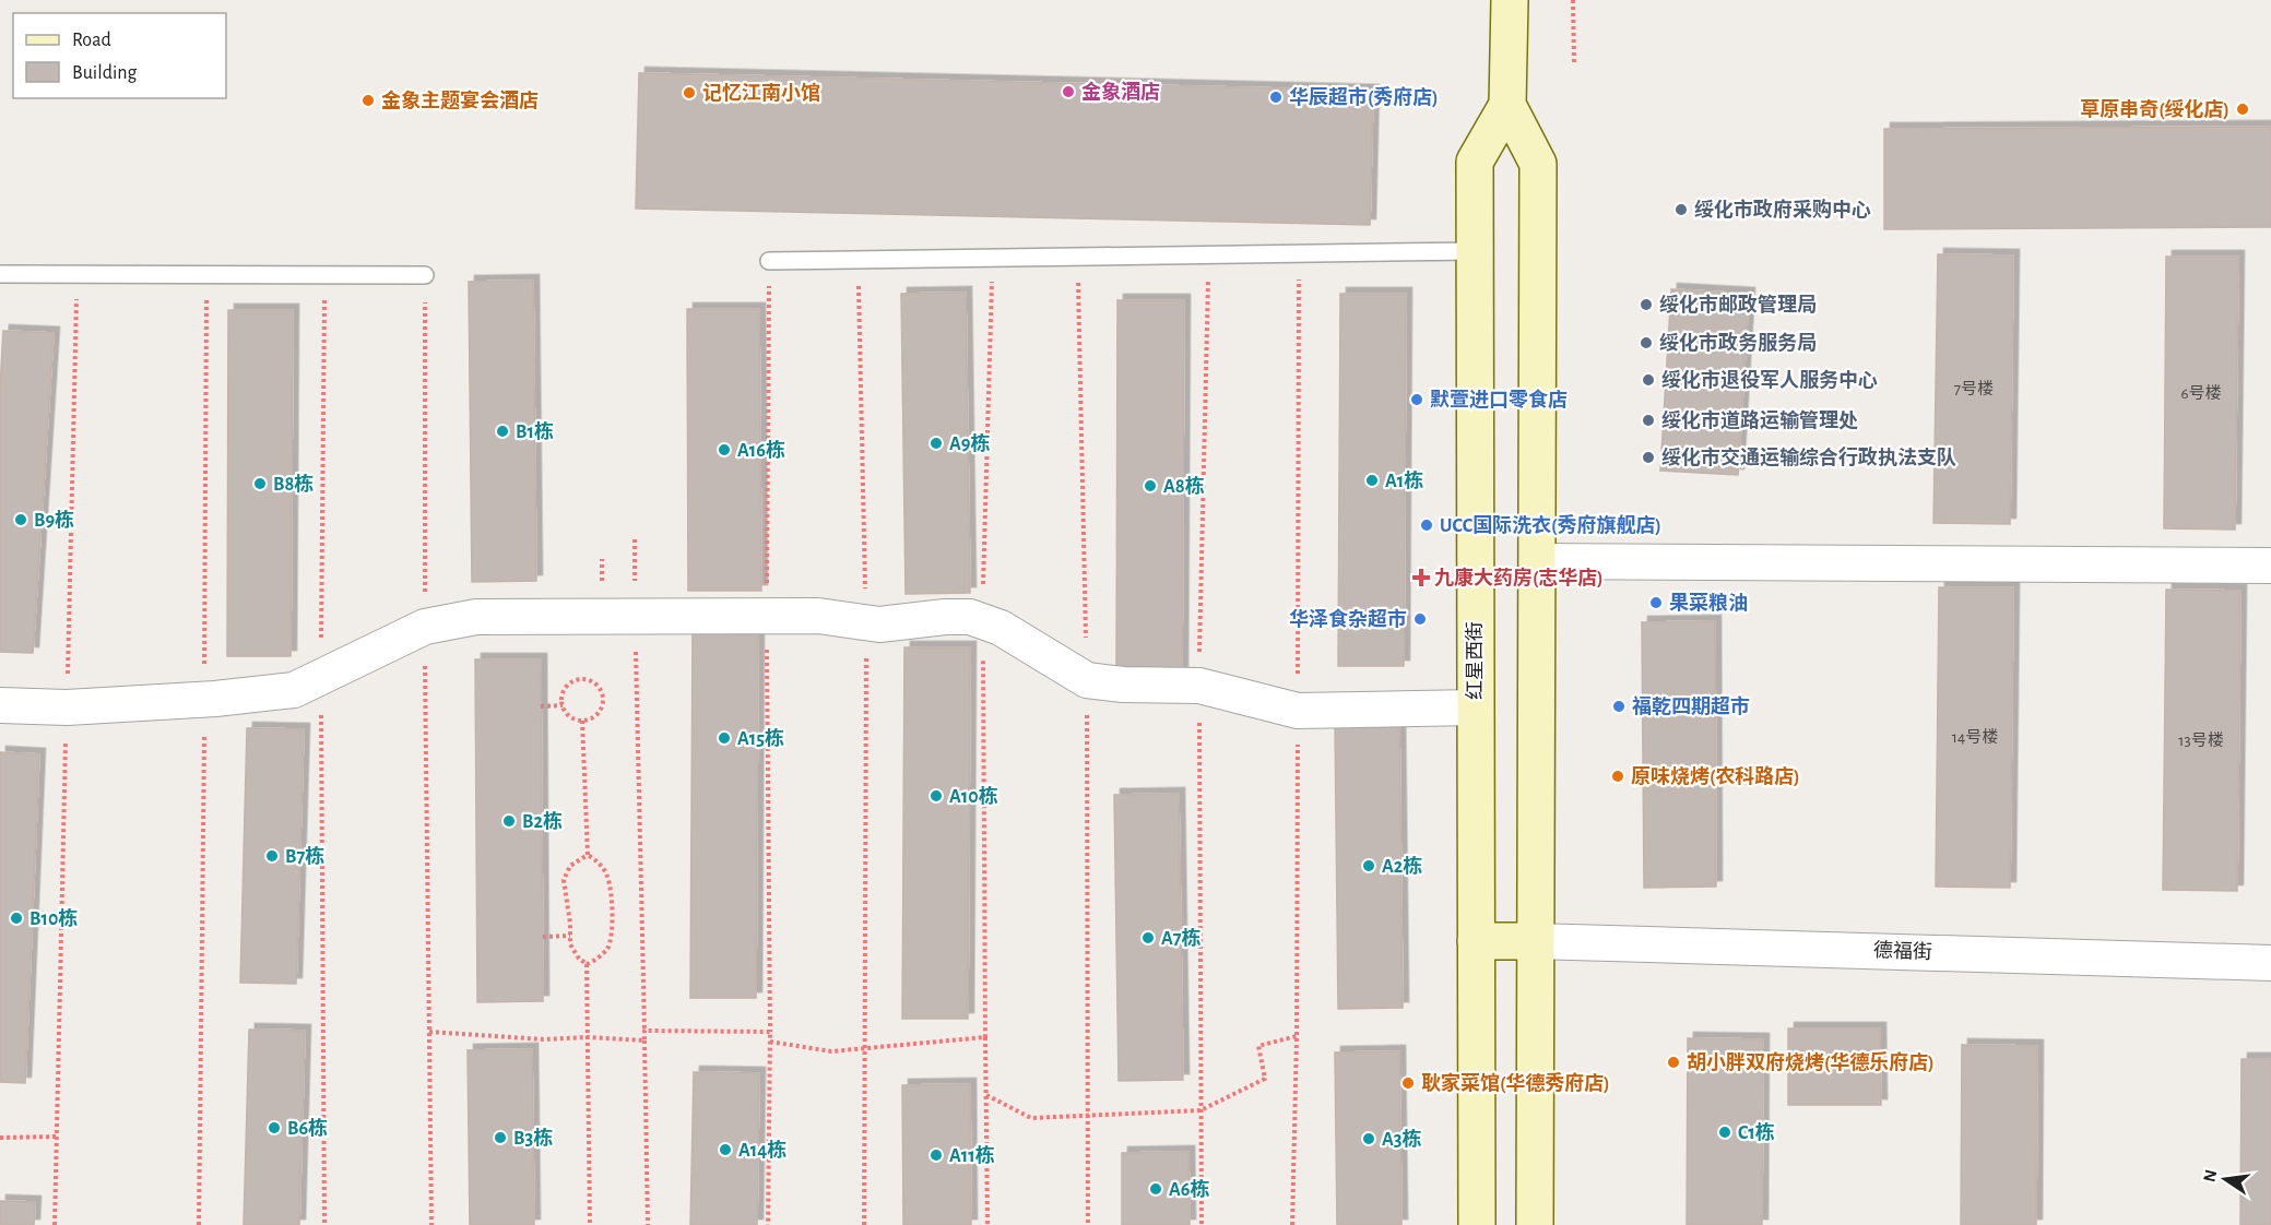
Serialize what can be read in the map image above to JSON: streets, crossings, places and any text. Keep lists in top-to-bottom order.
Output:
{
  "streets": {
    "main road": ["红星西街"],
    "street": ["德福街"]
  },
  "crossings": [
    ["红星西街", "德福街"]
  ],
  "places": {
    "other": [
      "金象酒店",
      "记忆江南小馆",
      "华辰超市(秀府店)",
      "金象主题宴会酒店",
      "草原串奇(绥化店)",
      "绥化市政府采购中心",
      "绥化市邮政管理局",
      "绥化市政务服务局",
      "绥化市退役军人服务中心",
      "默萱进口零食店",
      "绥化市道路运输管理处",
      "B1栋",
      "A9栋",
      "A16栋",
      "绥化市交通运输综合行政执法支队",
      "A1栋",
      "B8栋",
      "A8栋",
      "B9栋",
      "UCC国际洗衣(秀府旗舰店)",
      "果菜粮油",
      "华泽食杂超市",
      "福乾四期超市",
      "A15栋",
      "原味烧烤(农科路店)",
      "A10栋",
      "B2栋",
      "B7栋",
      "A2栋",
      "B10栋",
      "A7栋",
      "胡小胖双府烧烤(华德乐府店)",
      "耿家菜馆(华德秀府店)",
      "B6栋",
      "C1栋",
      "B3栋",
      "A3栋",
      "A14栋",
      "A11栋",
      "A6栋"
    ],
    "health": ["九康大药房(志华店)"]
  },
  "house_numbers": [
    "7号楼",
    "6号楼",
    "14号楼",
    "13号楼"
  ],
  "legend": ["Road", "Building"],
  "north": "left"
}
